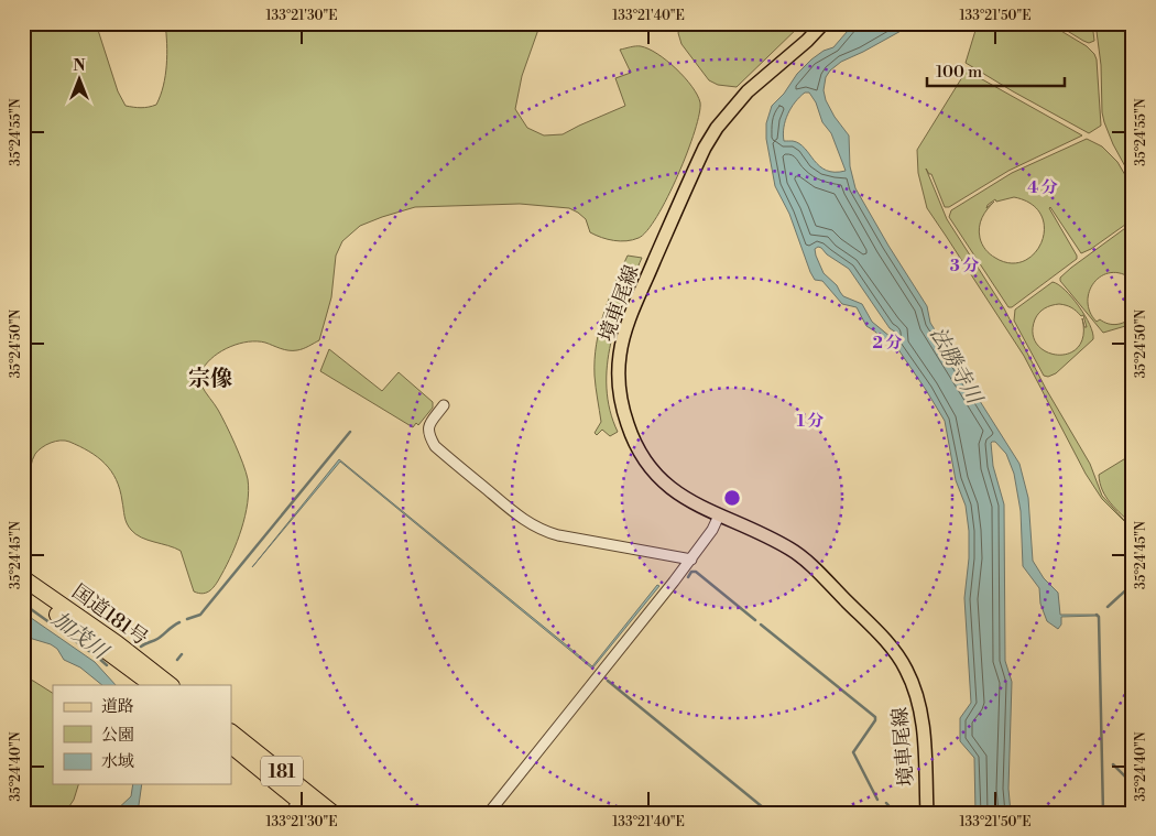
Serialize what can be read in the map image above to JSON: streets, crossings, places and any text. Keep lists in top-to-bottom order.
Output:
{
  "streets": {
    "highway": ["国道181号", "181"],
    "main road": ["境車尾線"]
  },
  "districts": ["宗像"],
  "water": ["法勝寺川", "加茂川"],
  "legend": ["道路", "公園", "水域"],
  "scale_bar": "100 m",
  "north": "top",
  "coordinates": [
    "133°21'30\"E",
    "133°21'40\"E",
    "133°21'50\"E",
    "35°24'55\"N",
    "35°24'50\"N",
    "35°24'45\"N",
    "35°24'40\"N"
  ],
  "rings": [
    "4 分",
    "3 分",
    "2 分",
    "1 分"
  ]
}
